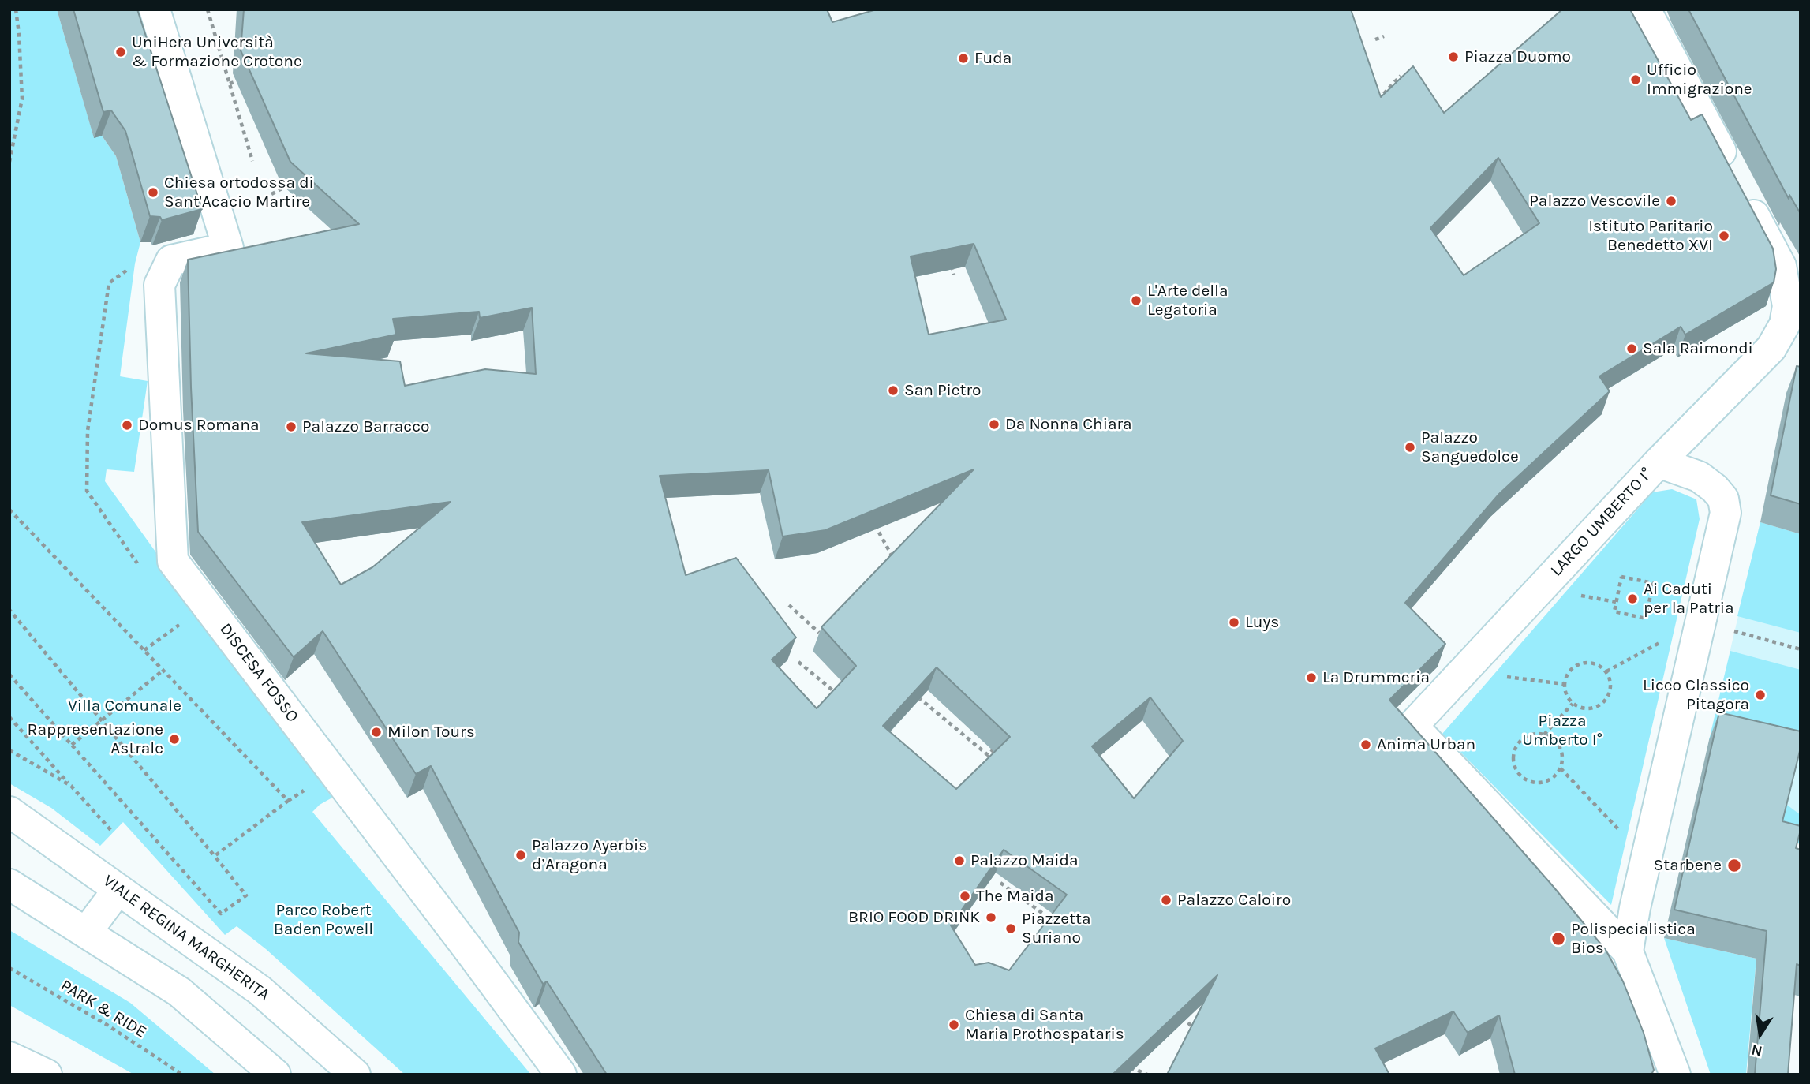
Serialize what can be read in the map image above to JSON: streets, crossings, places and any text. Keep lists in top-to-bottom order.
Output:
{
  "streets": {
    "street": ["LARGO UMBERTO I°", "DISCESA FOSSO", "VIALE REGINA MARGHERITA"],
    "path": ["PARK & RIDE"]
  },
  "parks": ["Villa Comunale", "Piazza Umberto I°", "Parco Robert Baden Powell"],
  "places": [
    "UniHera Università & Formazione Crotone",
    "Piazza Duomo",
    "Fuda",
    "Ufficio Immigrazione",
    "Chiesa ortodossa di Sant'Acacio Martire",
    "Palazzo Vescovile",
    "Istituto Paritario Benedetto XVI",
    "L'Arte della Legatoria",
    "Sala Raimondi",
    "San Pietro",
    "Da Nonna Chiara",
    "Domus Romana",
    "Palazzo Barracco",
    "Palazzo Sanguedolce",
    "Ai Caduti per la Patria",
    "Luys",
    "La Drummeria",
    "Liceo Classico Pitagora",
    "Milon Tours",
    "Rappresentazione Astrale",
    "Anima Urban",
    "Palazzo Ayerbis d’Aragona",
    "Palazzo Maida",
    "Starbene",
    "The Maida",
    "Palazzo Caloiro",
    "BRIO FOOD DRINK",
    "Piazzetta Suriano",
    "Polispecialistica Bios",
    "Chiesa di Santa Maria Prothospataris"
  ],
  "north": "bottom"
}
